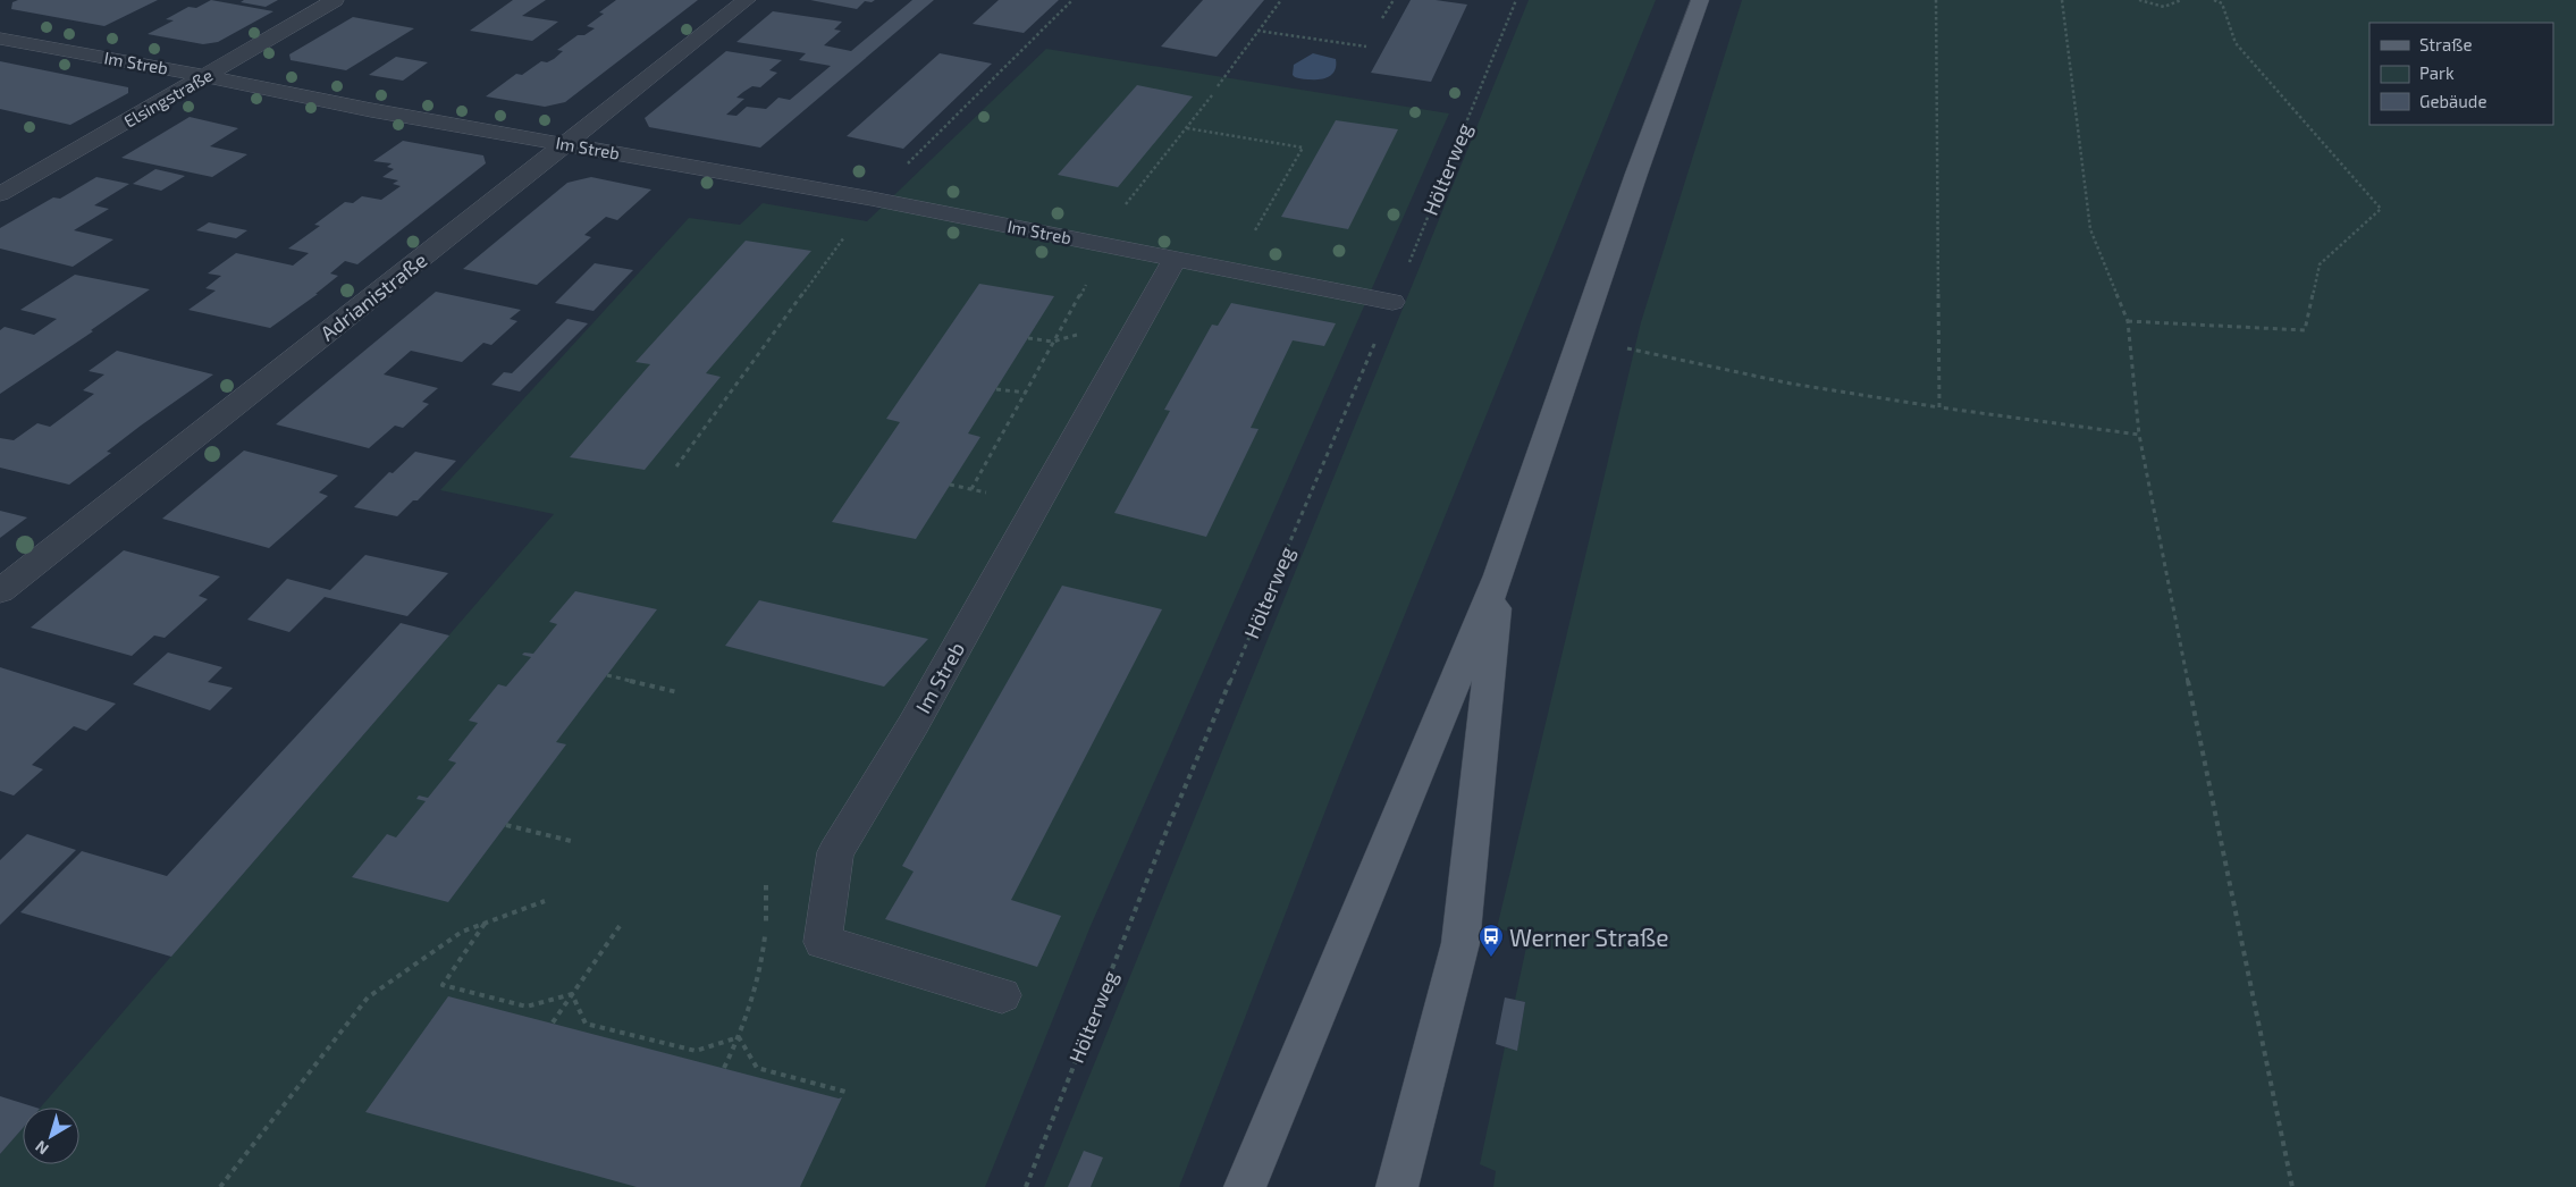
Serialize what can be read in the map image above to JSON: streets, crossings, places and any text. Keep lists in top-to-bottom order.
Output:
{
  "streets": {
    "street": ["Im Streb", "Elsingstraße", "Adrianistraße"],
    "path": ["Hölterweg"]
  },
  "crossings": [
    ["Im Streb", "Elsingstraße"],
    ["Im Streb", "Hölterweg"],
    ["Im Streb", "Adrianistraße"]
  ],
  "places": {
    "bus stop": ["Werner Straße"]
  },
  "legend": ["Straße", "Park", "Gebäude"],
  "north": "bottom left"
}
